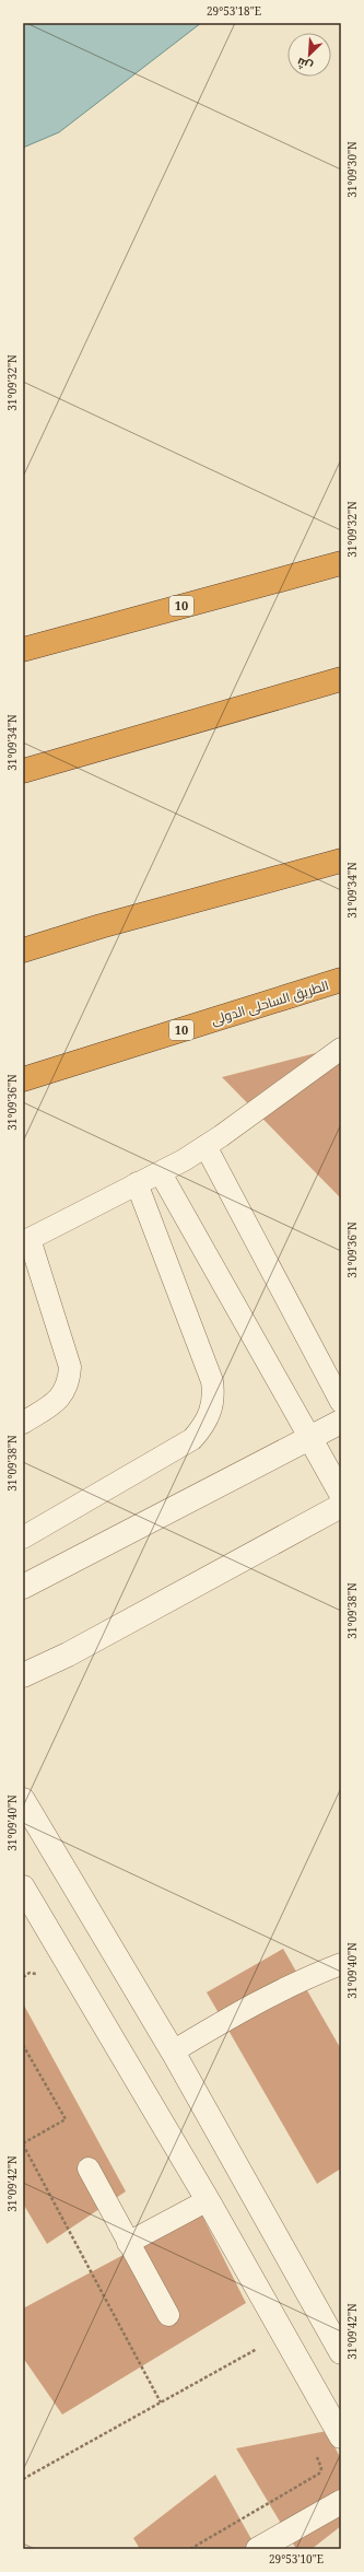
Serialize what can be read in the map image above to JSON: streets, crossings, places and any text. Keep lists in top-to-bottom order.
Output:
{
  "streets": {
    "highway": ["10", "الطريق الساحلى الدولى"]
  },
  "north": "bottom left",
  "coordinates": [
    "29°53'18\"E",
    "31°09'30\"N",
    "31°09'32\"N",
    "31°09'34\"N",
    "31°09'36\"N",
    "31°09'38\"N",
    "31°09'40\"N",
    "31°09'42\"N",
    "29°53'10\"E"
  ]
}
